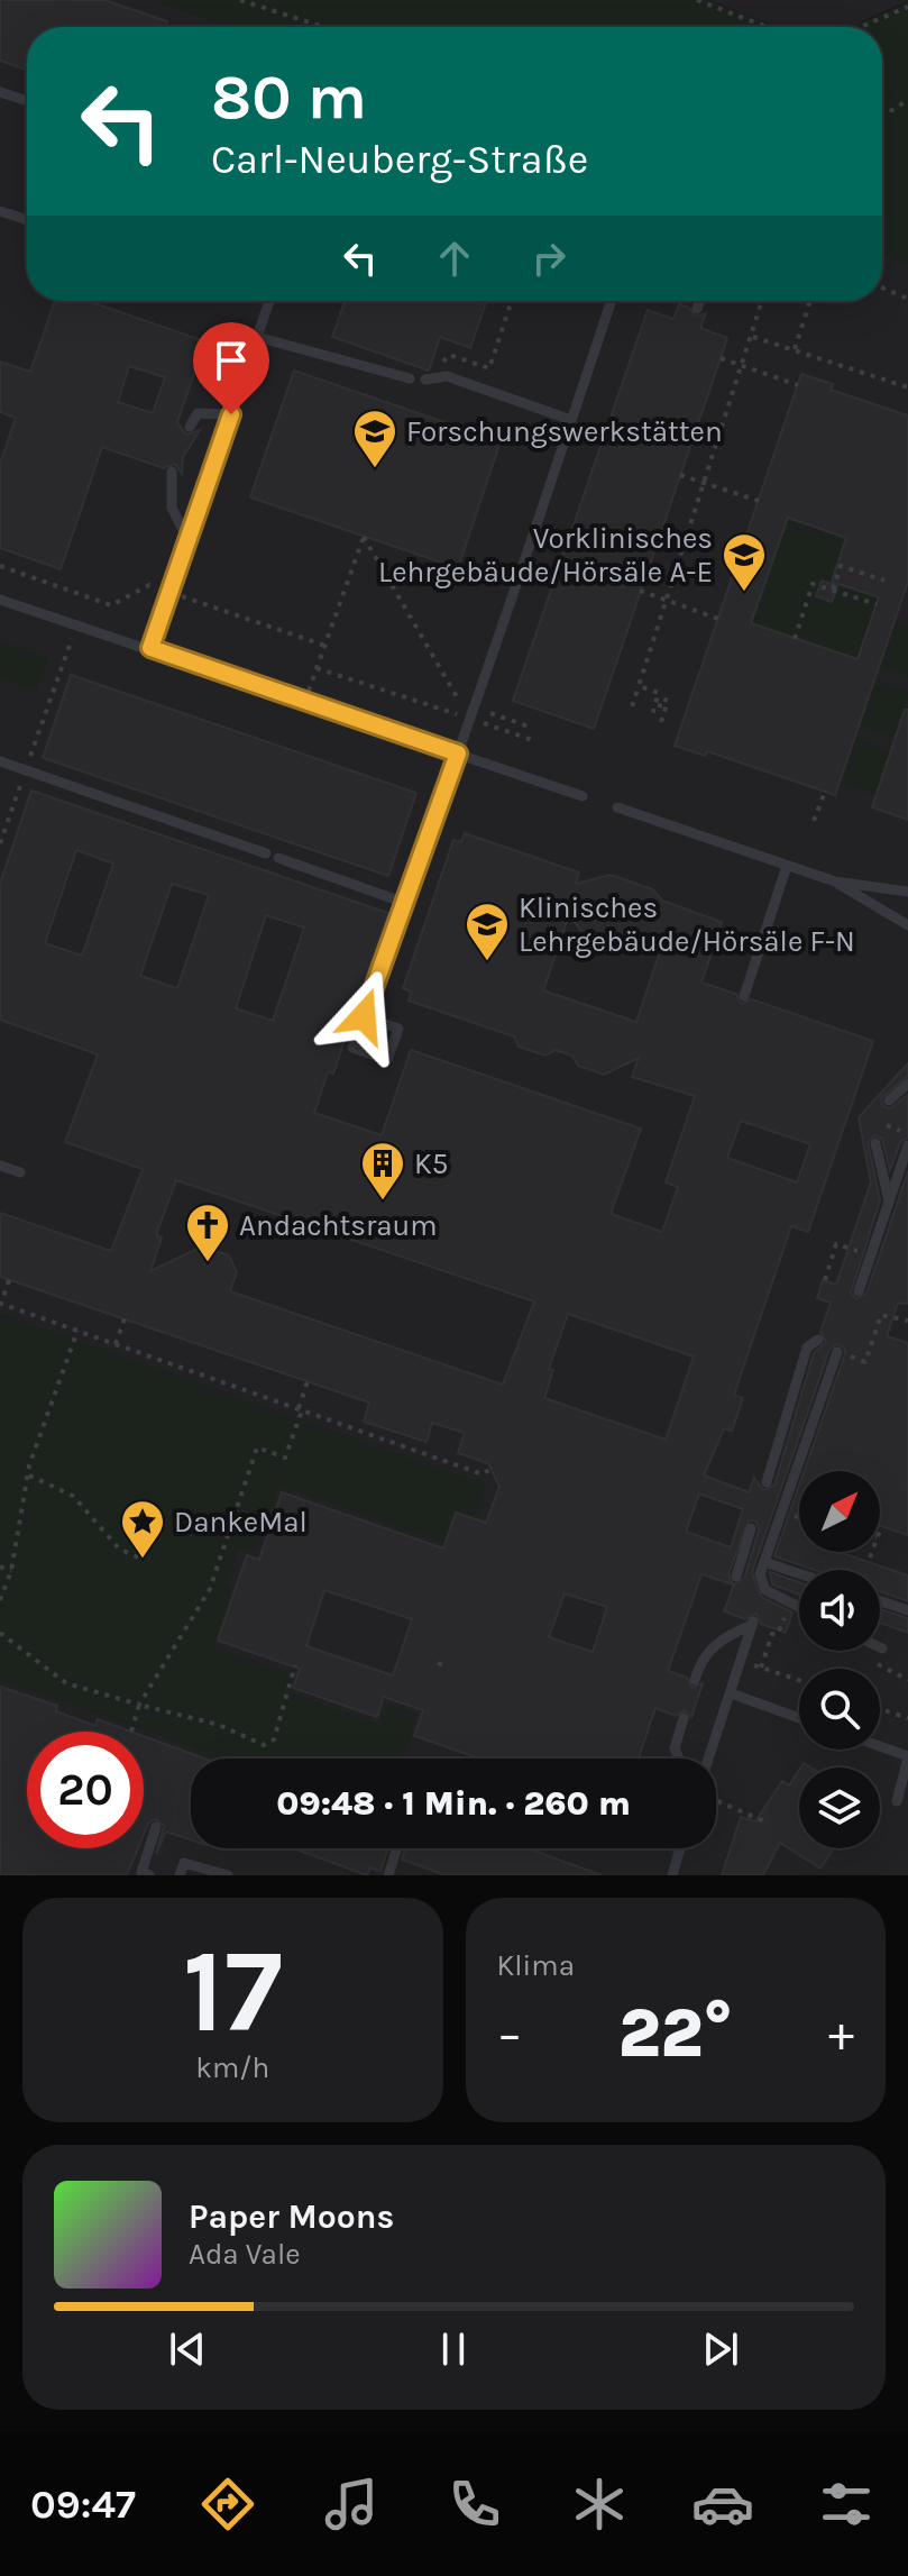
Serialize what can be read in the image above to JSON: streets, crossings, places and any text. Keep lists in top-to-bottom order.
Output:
{
  "places": {
    "school or university": ["Forschungswerkstätten", "Vorklinisches Lehrgebäude/Hörsäle A-E", "Klinisches Lehrgebäude/Hörsäle F-N"],
    "building": ["K5"],
    "church": ["Andachtsraum"],
    "place": ["DankeMal"]
  },
  "north": "top right",
  "page": {
    "turn": ["80 m", "Carl-Neuberg-Straße"],
    "limit": "20",
    "trip": "09:48 · 1 Min. · 260 m",
    "tile": [
      ["17", "km/h"],
      "Klima"
    ],
    "heat": ["−", "22°", "+"],
    "song": ["Paper Moons", "Ada Vale"],
    "tabs": "09:47"
  }
}
